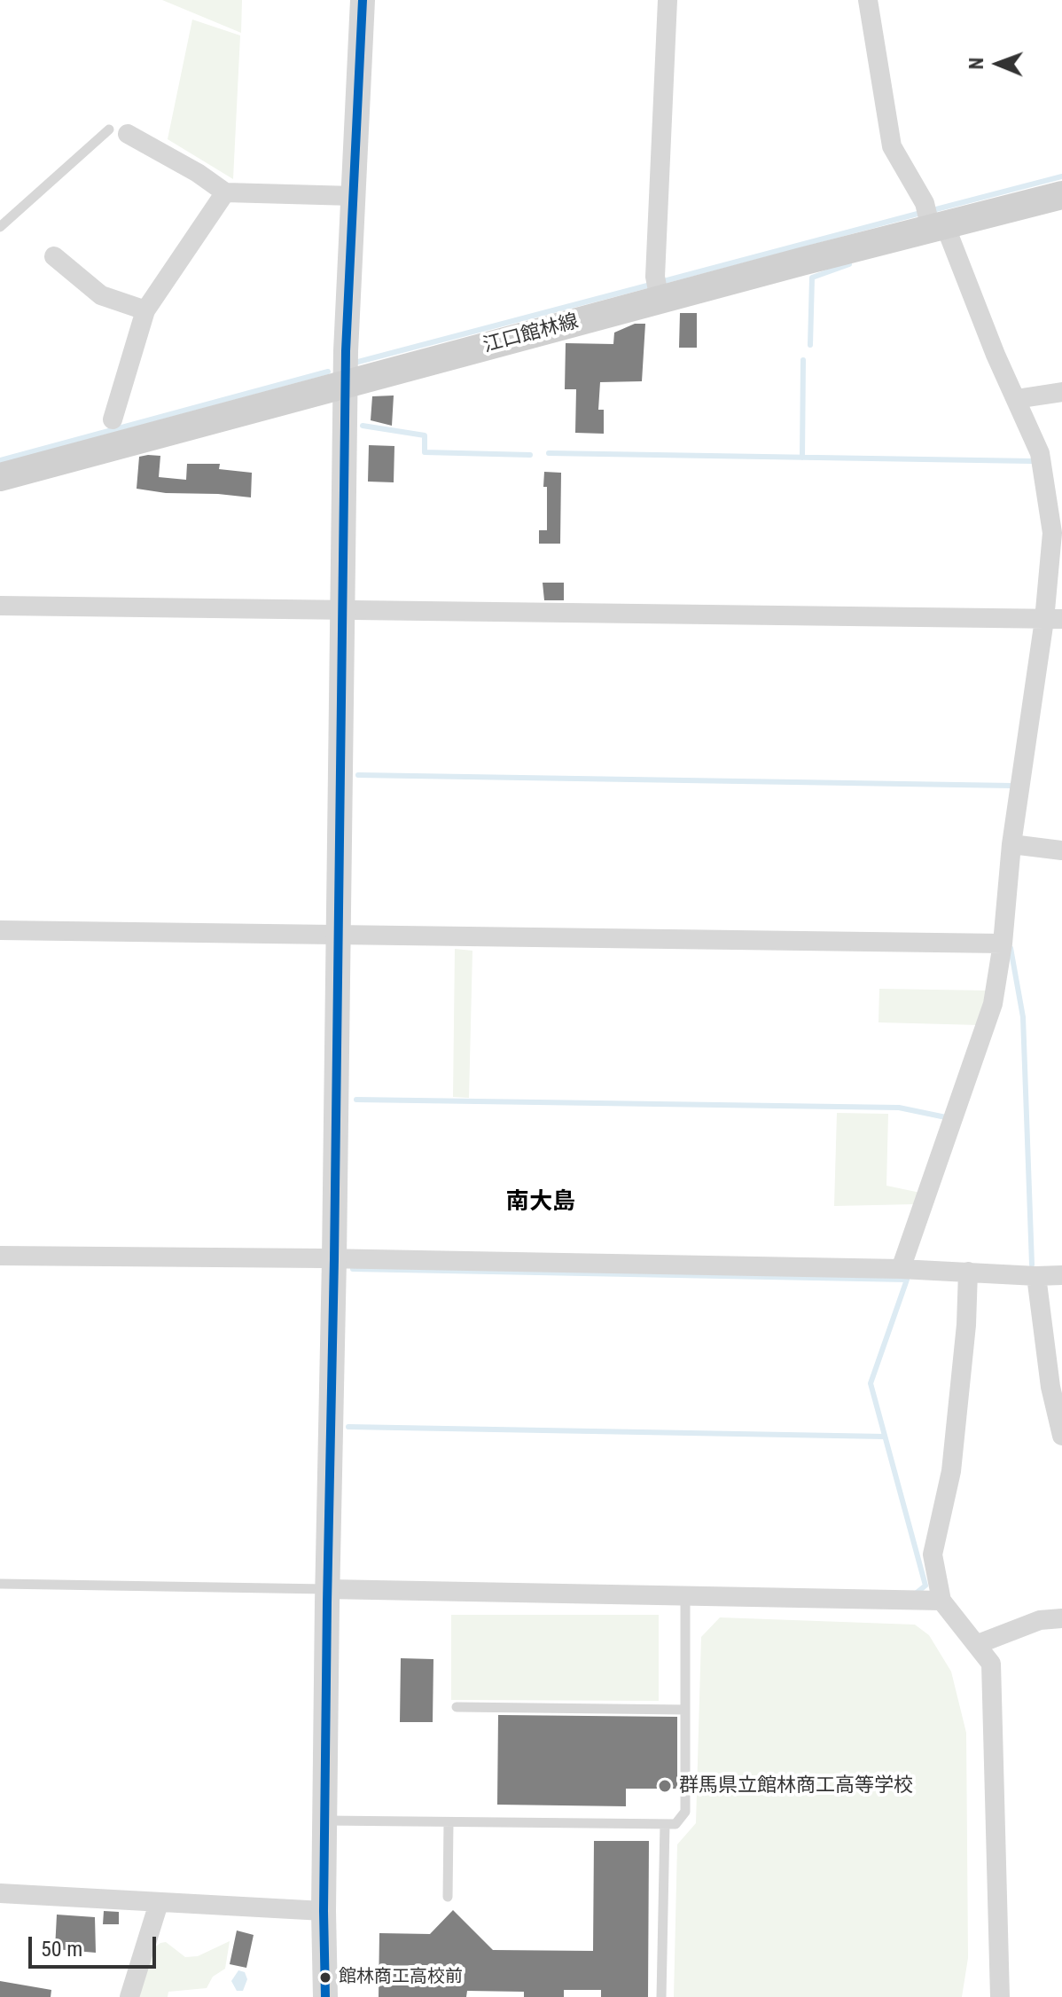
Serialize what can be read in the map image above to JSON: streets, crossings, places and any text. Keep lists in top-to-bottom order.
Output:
{
  "streets": {
    "main road": ["江口館林線"]
  },
  "districts": ["南大島"],
  "places": ["群馬県立館林商工高等学校", "館林商工高校前"],
  "scale_bar": "50 m",
  "north": "left"
}
